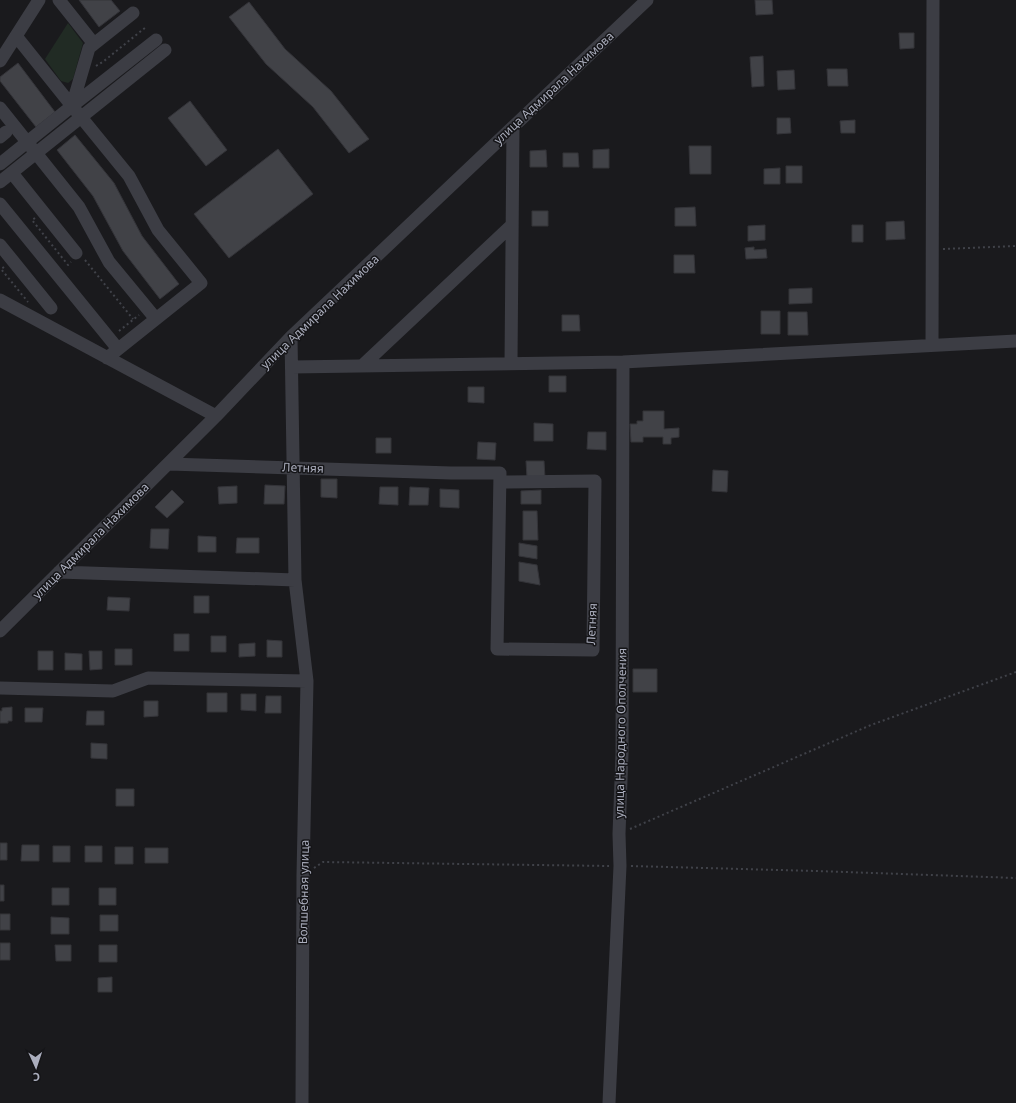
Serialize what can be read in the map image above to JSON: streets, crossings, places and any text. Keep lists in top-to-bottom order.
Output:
{
  "streets": {
    "street": [
      "улица Адмирала Нахимова",
      "Летняя",
      "улица Народного Ополчения",
      "Волшебная улица"
    ]
  },
  "crossings": [
    ["улица Адмирала Нахимова", "Летняя"],
    ["улица Адмирала Нахимова", "Волшебная улица"],
    ["Летняя", "Волшебная улица"]
  ],
  "north": "bottom"
}
